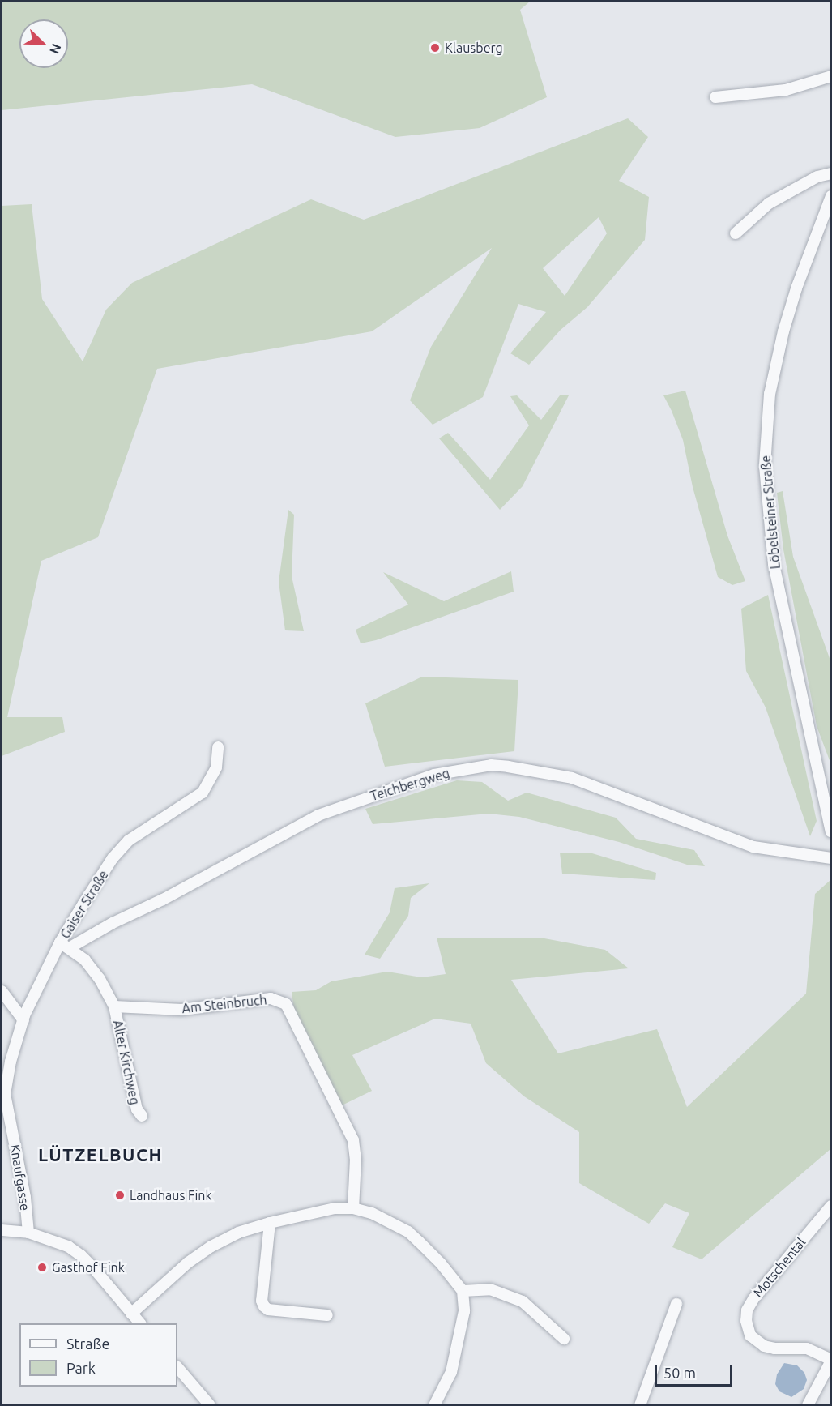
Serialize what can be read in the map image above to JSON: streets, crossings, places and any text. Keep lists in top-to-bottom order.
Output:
{
  "streets": {
    "street": [
      "Löbelsteiner Straße",
      "Teichbergweg",
      "Gaiser Straße",
      "Am Steinbruch",
      "Alter Kirchweg",
      "Knaufgasse",
      "Motschental"
    ]
  },
  "crossings": [
    ["Teichbergweg", "Gaiser Straße"],
    ["Gaiser Straße", "Knaufgasse"],
    ["Am Steinbruch", "Alter Kirchweg"]
  ],
  "districts": ["LÜTZELBUCH"],
  "places": ["Klausberg", "Landhaus Fink", "Gasthof Fink"],
  "legend": ["Straße", "Park"],
  "scale_bar": "50 m",
  "north": "bottom right"
}
